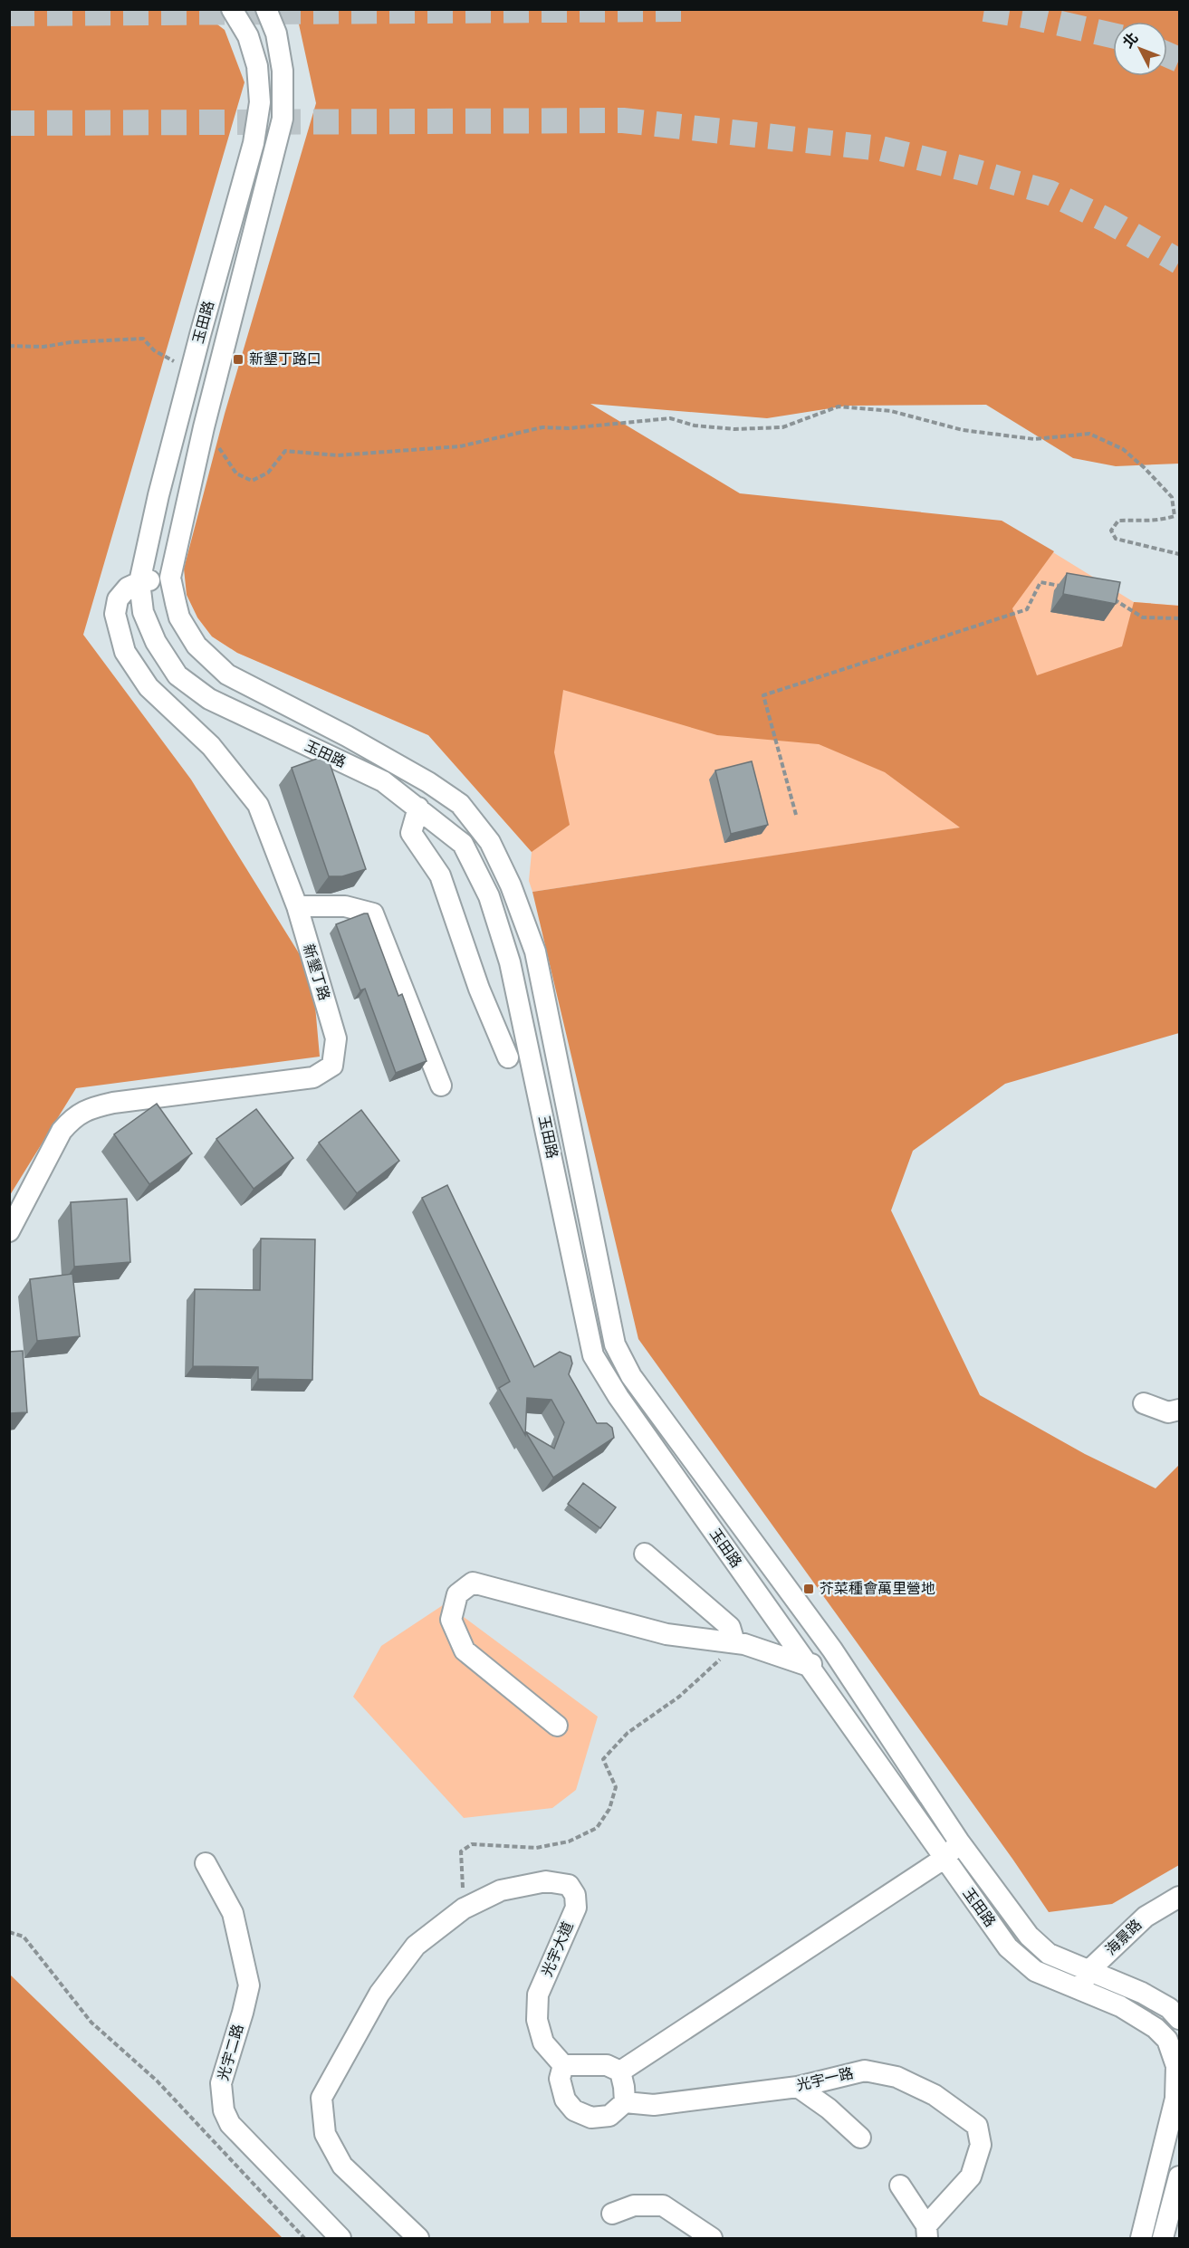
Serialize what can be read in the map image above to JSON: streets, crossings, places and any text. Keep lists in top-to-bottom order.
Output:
{
  "streets": {
    "street": [
      "玉田路",
      "新墾丁路",
      "海景路",
      "光宇大道",
      "光宇二路",
      "光宇一路"
    ]
  },
  "crossings": [
    ["玉田路", "新墾丁路"],
    ["玉田路", "海景路"],
    ["光宇大道", "光宇一路"]
  ],
  "places": {
    "transit": ["新墾丁路口", "芥菜種會萬里營地"]
  },
  "north": "top left"
}
